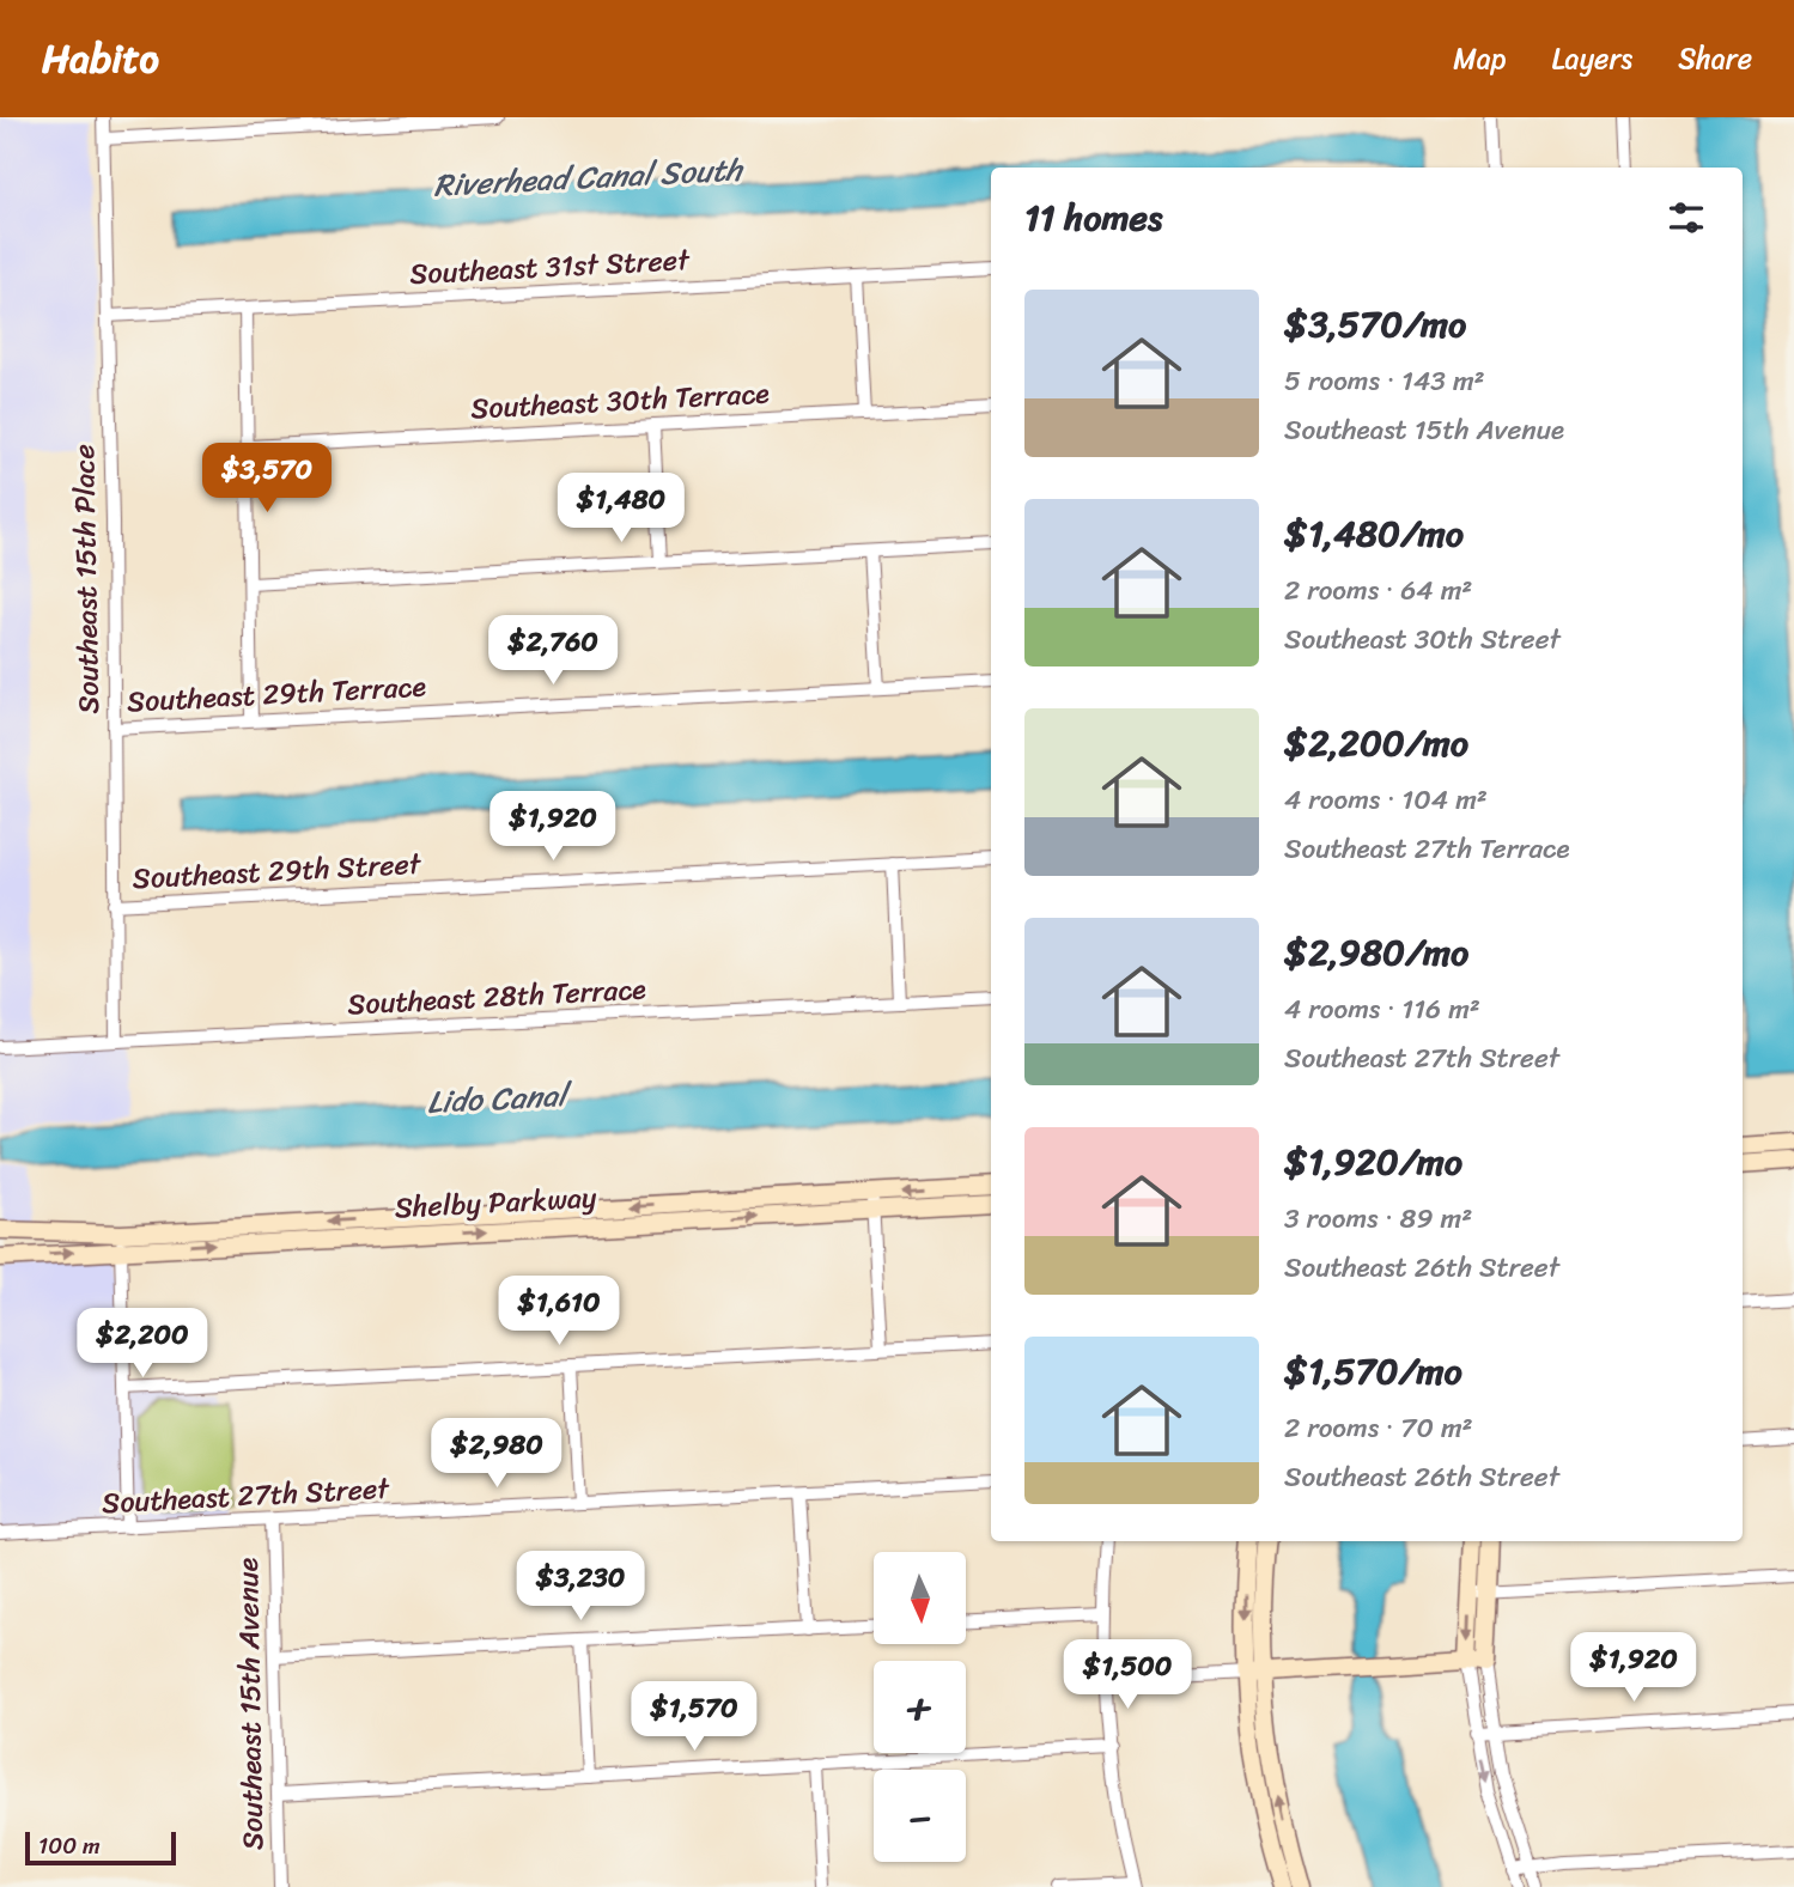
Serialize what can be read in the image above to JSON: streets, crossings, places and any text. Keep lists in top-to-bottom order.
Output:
{
  "streets": {
    "street": [
      "Southeast 31st Street",
      "Southeast 30th Terrace",
      "Southeast 15th Place",
      "Southeast 29th Terrace",
      "Southeast 29th Street",
      "Southeast 28th Terrace",
      "Shelby Parkway",
      "Southeast 27th Street",
      "Southeast 15th Avenue"
    ]
  },
  "crossings": [
    ["Southeast 31st Street", "Southeast 15th Place"],
    ["Southeast 15th Place", "Southeast 29th Terrace"],
    ["Southeast 15th Place", "Southeast 29th Street"],
    ["Southeast 15th Place", "Southeast 28th Terrace"],
    ["Southeast 27th Street", "Southeast 15th Avenue"]
  ],
  "water": ["Riverhead Canal South", "Lido Canal"],
  "scale_bar": "100 m",
  "north": "bottom",
  "page": {
    "header": "Habito",
    "nav": ["Map", "Layers", "Share"],
    "heading": "11 homes",
    "list": [
      {
        "name": "$3,570/mo",
        "note": "5 rooms · 143 m² · Southeast 15th Avenue"
      },
      {
        "name": "$1,480/mo",
        "note": "2 rooms · 64 m² · Southeast 30th Street"
      },
      {
        "name": "$2,200/mo",
        "note": "4 rooms · 104 m² · Southeast 27th Terrace"
      },
      {
        "name": "$2,980/mo",
        "note": "4 rooms · 116 m² · Southeast 27th Street"
      },
      {
        "name": "$1,920/mo",
        "note": "3 rooms · 89 m² · Southeast 26th Street"
      },
      {
        "name": "$1,570/mo",
        "note": "2 rooms · 70 m² · Southeast 26th Street"
      }
    ],
    "price": [
      "$3,570",
      "$1,480",
      "$2,760",
      "$1,920",
      "$1,610",
      "$2,200",
      "$2,980",
      "$3,230",
      "$1,920",
      "$1,500",
      "$1,570"
    ],
    "map_buttons": ["+", "−"],
    "scale": "100 m"
  }
}
